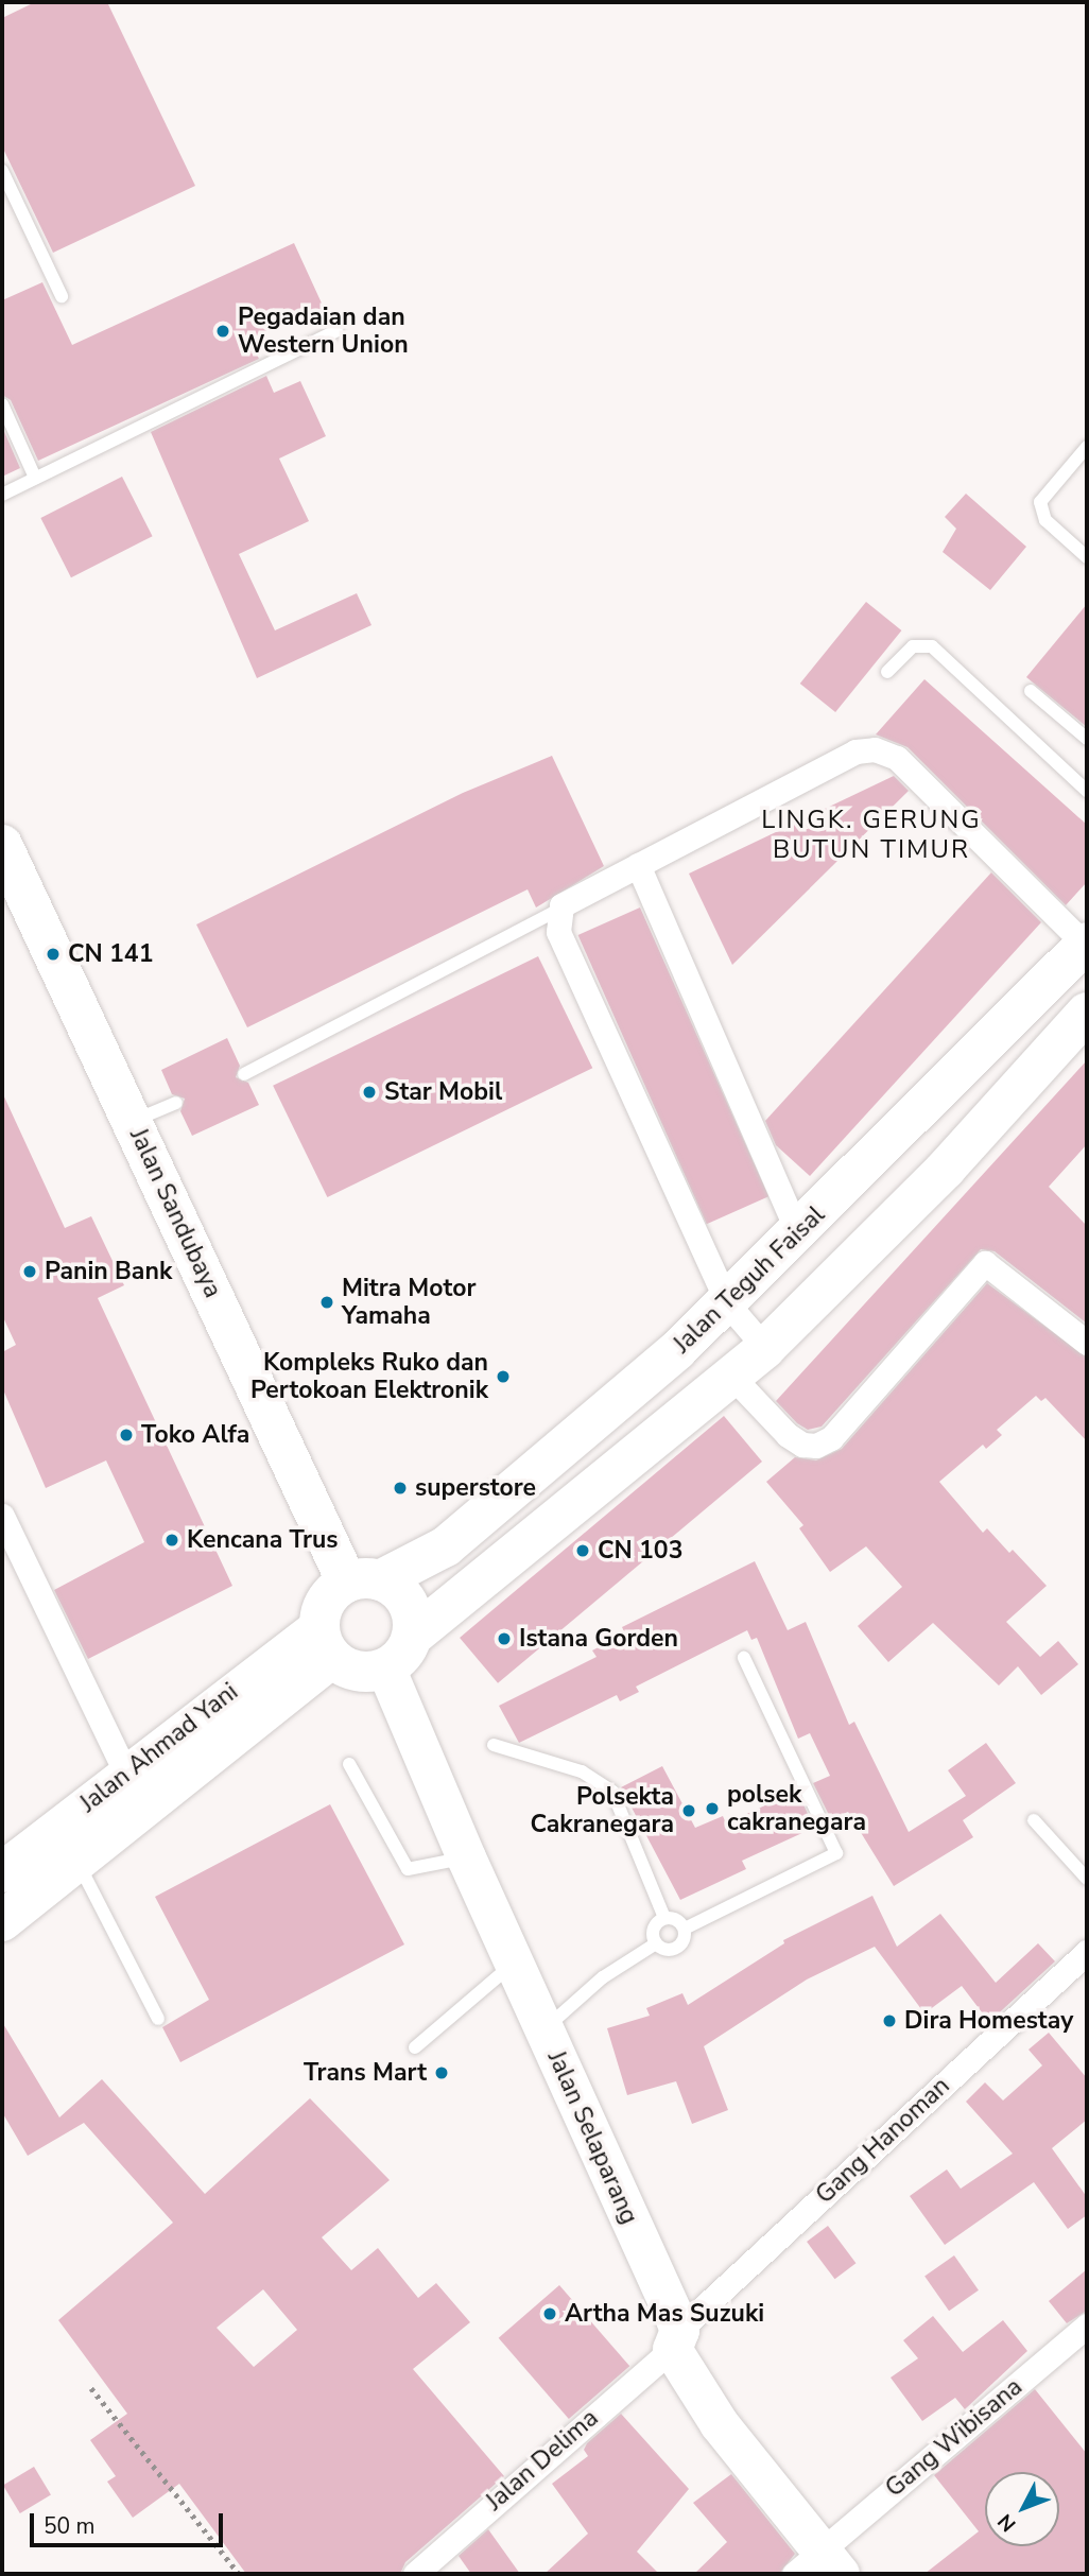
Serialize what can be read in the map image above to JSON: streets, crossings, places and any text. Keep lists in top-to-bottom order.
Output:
{
  "streets": {
    "highway": ["Jalan Sandubaya", "Jalan Teguh Faisal", "Jalan Ahmad Yani"],
    "main road": ["Jalan Selaparang"],
    "street": ["Gang Hanoman", "Gang Wibisana", "Jalan Delima"]
  },
  "crossings": [
    ["Jalan Sandubaya", "Jalan Teguh Faisal"],
    ["Jalan Sandubaya", "Jalan Ahmad Yani"],
    ["Jalan Sandubaya", "Jalan Selaparang"],
    ["Jalan Teguh Faisal", "Jalan Ahmad Yani"],
    ["Jalan Teguh Faisal", "Jalan Selaparang"],
    ["Jalan Ahmad Yani", "Jalan Selaparang"],
    ["Jalan Selaparang", "Gang Hanoman"],
    ["Jalan Selaparang", "Gang Wibisana"],
    ["Jalan Selaparang", "Jalan Delima"],
    ["Gang Hanoman", "Jalan Delima"]
  ],
  "districts": ["LINGK. GERUNG BUTUN TIMUR"],
  "places": [
    "Pegadaian dan Western Union",
    "CN 141",
    "Star Mobil",
    "Panin Bank",
    "Mitra Motor Yamaha",
    "Kompleks Ruko dan Pertokoan Elektronik",
    "Toko Alfa",
    "superstore",
    "Kencana Trus",
    "CN 103",
    "Istana Gorden",
    "polsek cakranegara",
    "Polsekta Cakranegara",
    "Dira Homestay",
    "Trans Mart",
    "Artha Mas Suzuki"
  ],
  "scale_bar": "50 m",
  "north": "bottom left"
}
